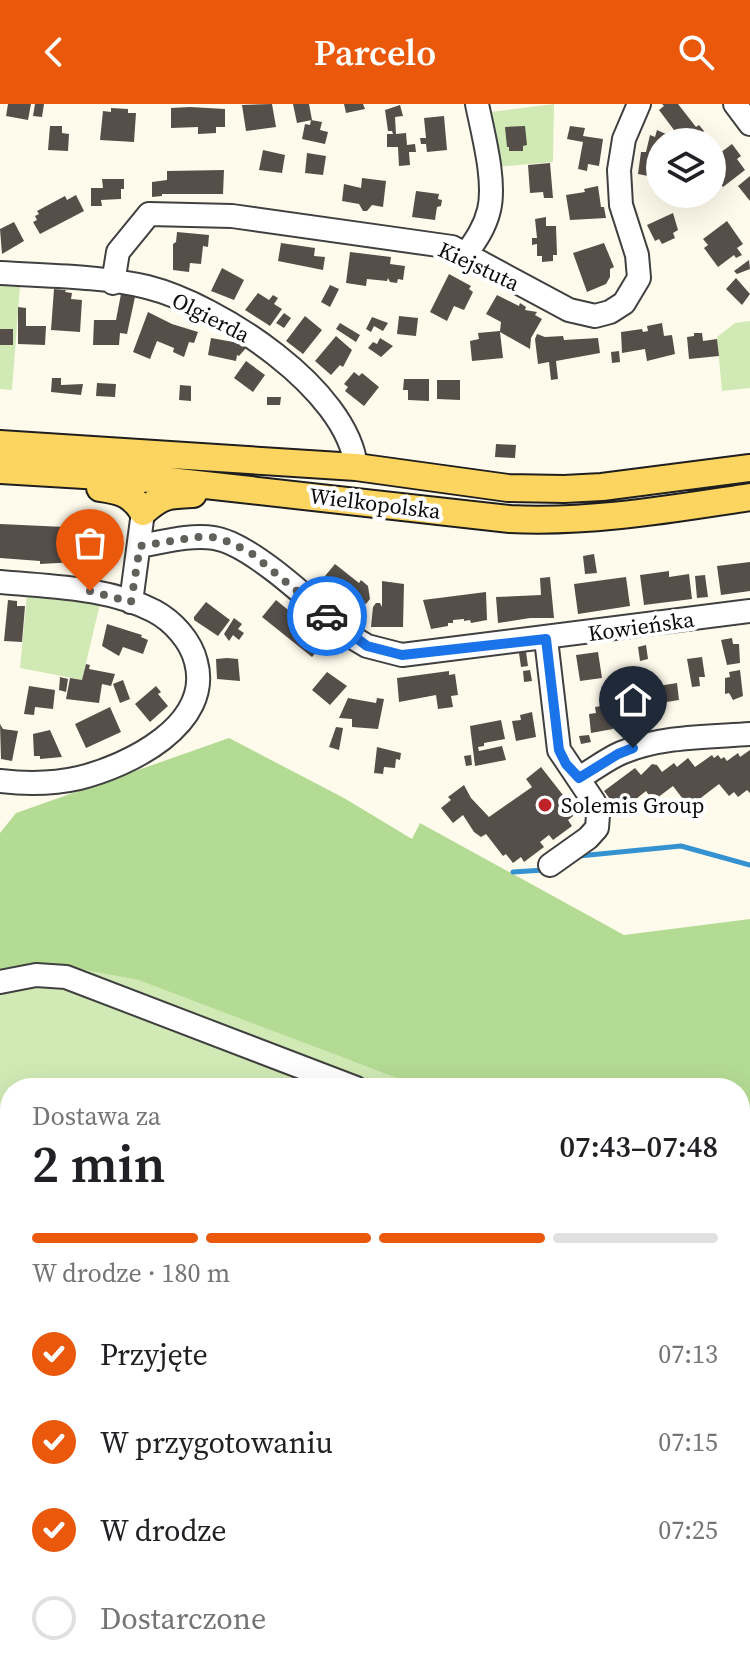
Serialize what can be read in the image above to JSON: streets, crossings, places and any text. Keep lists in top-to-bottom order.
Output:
{
  "streets": {
    "main road": ["Wielkopolska"],
    "street": ["Kiejstuta", "Olgierda", "Kowieńska"]
  },
  "crossings": [
    ["Kiejstuta", "Olgierda"],
    ["Olgierda", "Wielkopolska"]
  ],
  "places": ["Solemis Group"],
  "page": {
    "header": "Parcelo",
    "heading": ["2 min", "Dostawa za", "07:43–07:48"],
    "bar": "W drodze · 180 m",
    "list": [
      ["Przyjęte", "07:13"],
      ["W przygotowaniu", "07:15"],
      ["W drodze", "07:25"],
      "Dostarczone"
    ]
  }
}
